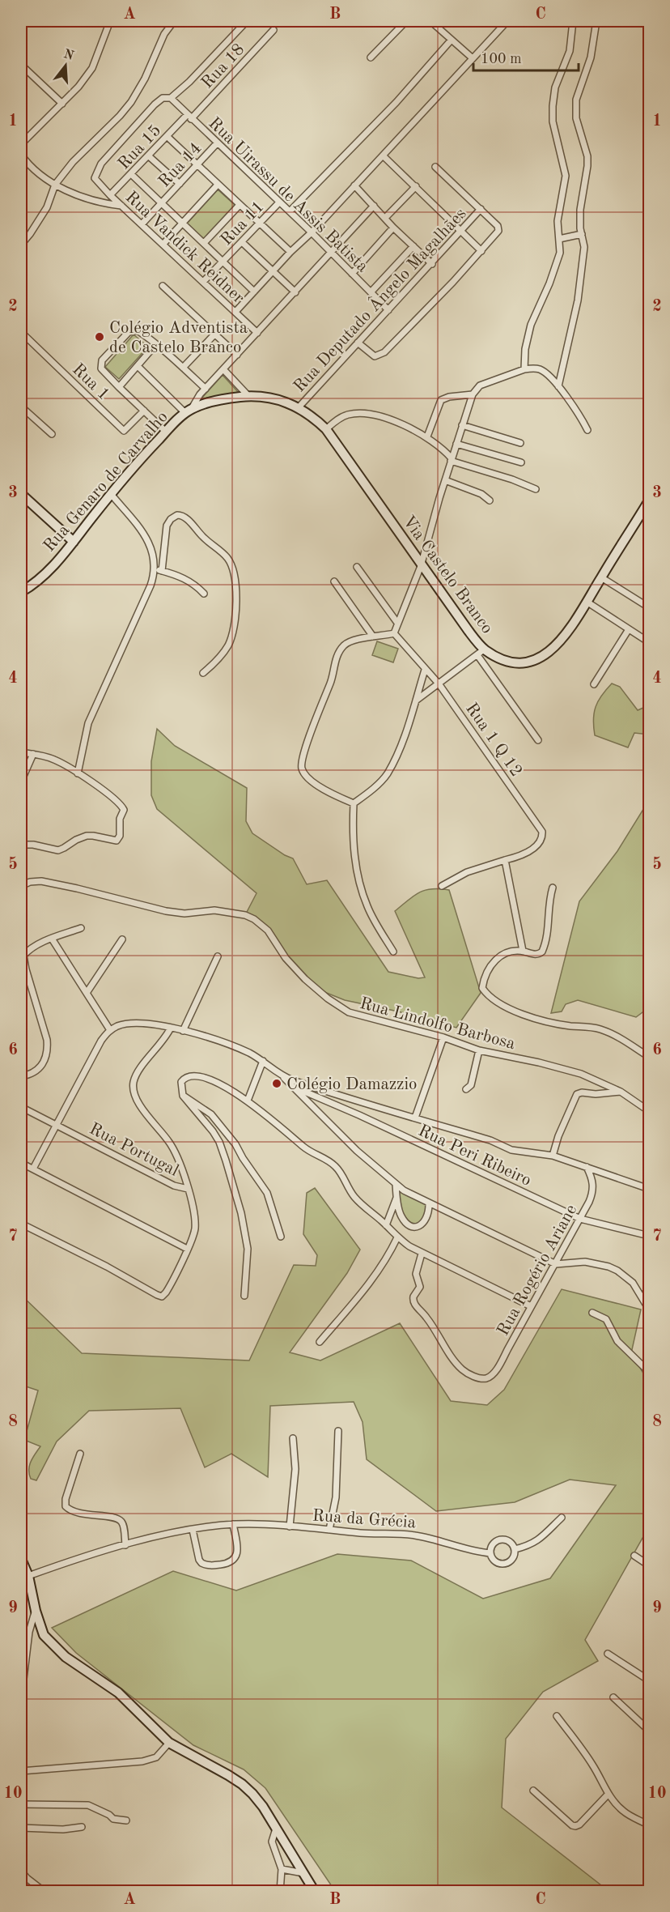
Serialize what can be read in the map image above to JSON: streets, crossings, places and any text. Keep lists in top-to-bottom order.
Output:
{
  "streets": {
    "main road": ["Rua Genaro de Carvalho", "Via Castelo Branco"],
    "street": [
      "Rua 18",
      "Rua 15",
      "Rua 14",
      "Rua Uirassu de Assis Batista",
      "Rua 11",
      "Rua Vandick Reidner",
      "Rua Deputado Ângelo Magalhães",
      "Rua 1",
      "Rua 1 Q 12",
      "Rua Lindolfo Barbosa",
      "Rua Portugal",
      "Rua Peri Ribeiro",
      "Rua Rogério Ariane",
      "Rua da Grécia"
    ]
  },
  "crossings": [
    ["Rua 18", "Rua 15"],
    ["Rua 18", "Rua Uirassu de Assis Batista"],
    ["Rua 15", "Rua Uirassu de Assis Batista"],
    ["Rua 15", "Rua Vandick Reidner"],
    ["Rua 14", "Rua Uirassu de Assis Batista"],
    ["Rua 14", "Rua Vandick Reidner"],
    ["Rua Uirassu de Assis Batista", "Rua 11"],
    ["Rua Uirassu de Assis Batista", "Rua Vandick Reidner"],
    ["Rua Uirassu de Assis Batista", "Rua Deputado Ângelo Magalhães"],
    ["Rua 11", "Rua Vandick Reidner"],
    ["Rua Deputado Ângelo Magalhães", "Via Castelo Branco"],
    ["Rua Genaro de Carvalho", "Via Castelo Branco"],
    ["Rua Peri Ribeiro", "Rua Rogério Ariane"]
  ],
  "places": ["Colégio Adventista de Castelo Branco", "Colégio Damazzio"],
  "scale_bar": "100 m",
  "north": "top",
  "grid": {
    "columns": ["A", "B", "C"],
    "rows": [
      "1",
      "2",
      "3",
      "4",
      "5",
      "6",
      "7",
      "8",
      "9",
      "10"
    ]
  }
}
